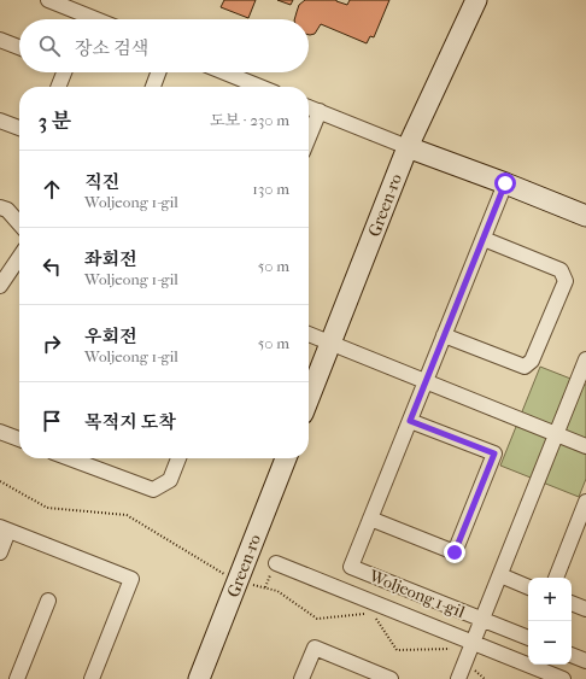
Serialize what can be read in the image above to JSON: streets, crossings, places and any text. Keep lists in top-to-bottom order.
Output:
{
  "streets": {
    "street": ["Green-ro", "Woljeong 1-gil"]
  },
  "page": {
    "search": "장소 검색",
    "heading": ["3 분", "도보 · 230 m"],
    "list": [
      ["직진", "Woljeong 1-gil", "130 m"],
      ["좌회전", "Woljeong 1-gil", "50 m"],
      ["우회전", "Woljeong 1-gil", "50 m"],
      "목적지 도착"
    ],
    "map_buttons": ["+", "−"]
  }
}
